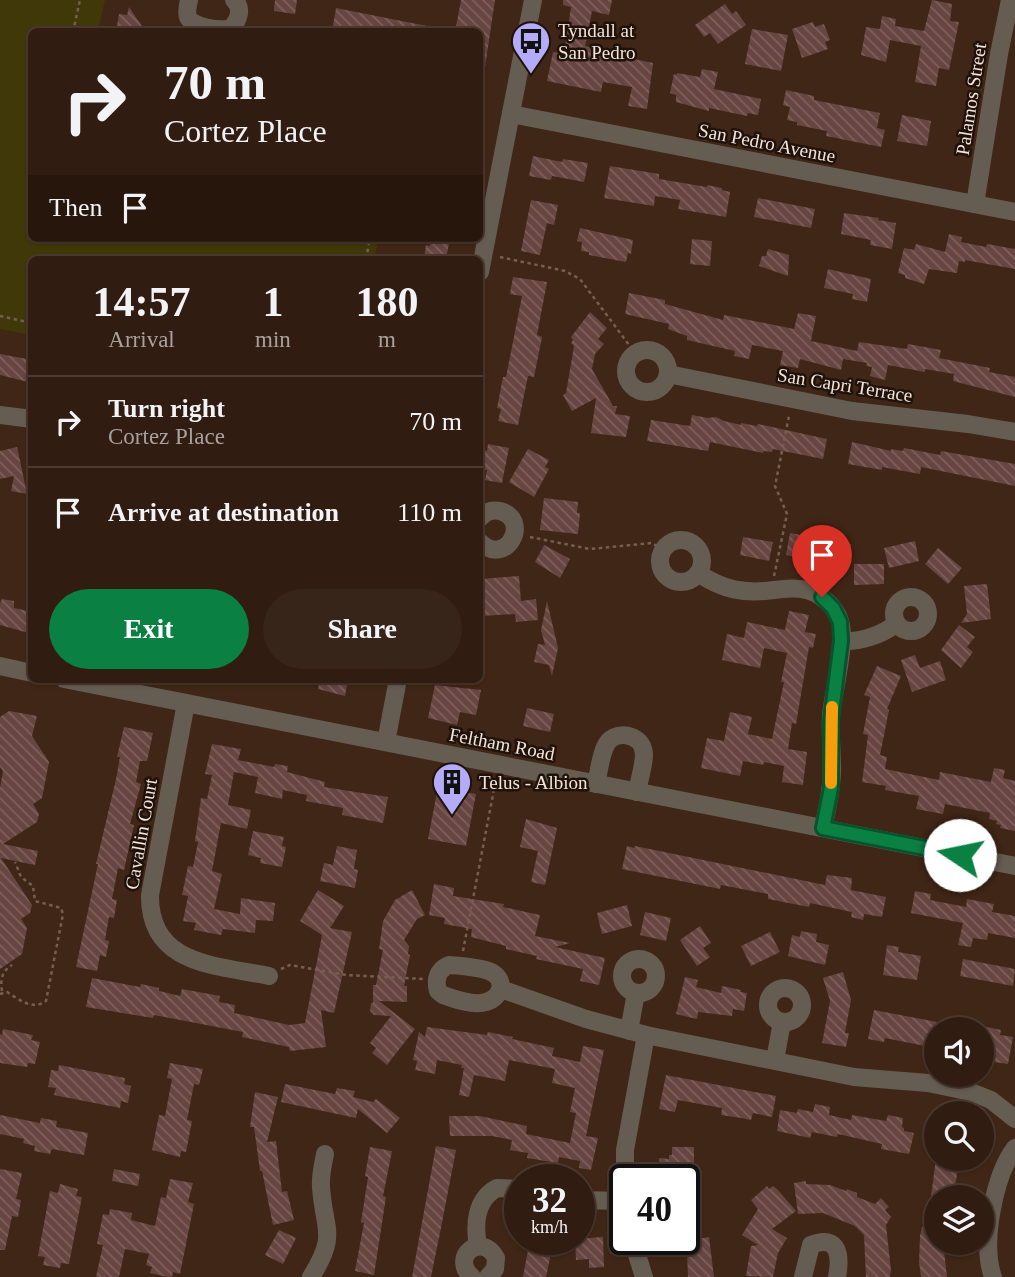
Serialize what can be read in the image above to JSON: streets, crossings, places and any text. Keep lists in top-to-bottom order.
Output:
{
  "streets": {
    "street": [
      "Palamos Street",
      "San Pedro Avenue",
      "San Capri Terrace",
      "Feltham Road",
      "Cavallin Court"
    ]
  },
  "crossings": [
    ["Palamos Street", "San Pedro Avenue"],
    ["Feltham Road", "Cavallin Court"]
  ],
  "places": {
    "bus stop": ["Tyndall at San Pedro"],
    "building": ["Telus - Albion"]
  },
  "page": {
    "turn": ["70 m", "Cortez Place"],
    "then": "Then",
    "eta": [
      "14:57",
      "Arrival",
      "1",
      "min",
      "180",
      "m"
    ],
    "list": [
      {
        "name": "Turn right",
        "note": "Cortez Place",
        "value": "70 m"
      },
      {
        "name": "Arrive at destination",
        "value": "110 m"
      }
    ],
    "buttons": ["Exit", "Share"],
    "speed": "32 km/h",
    "limit": "40"
  }
}
